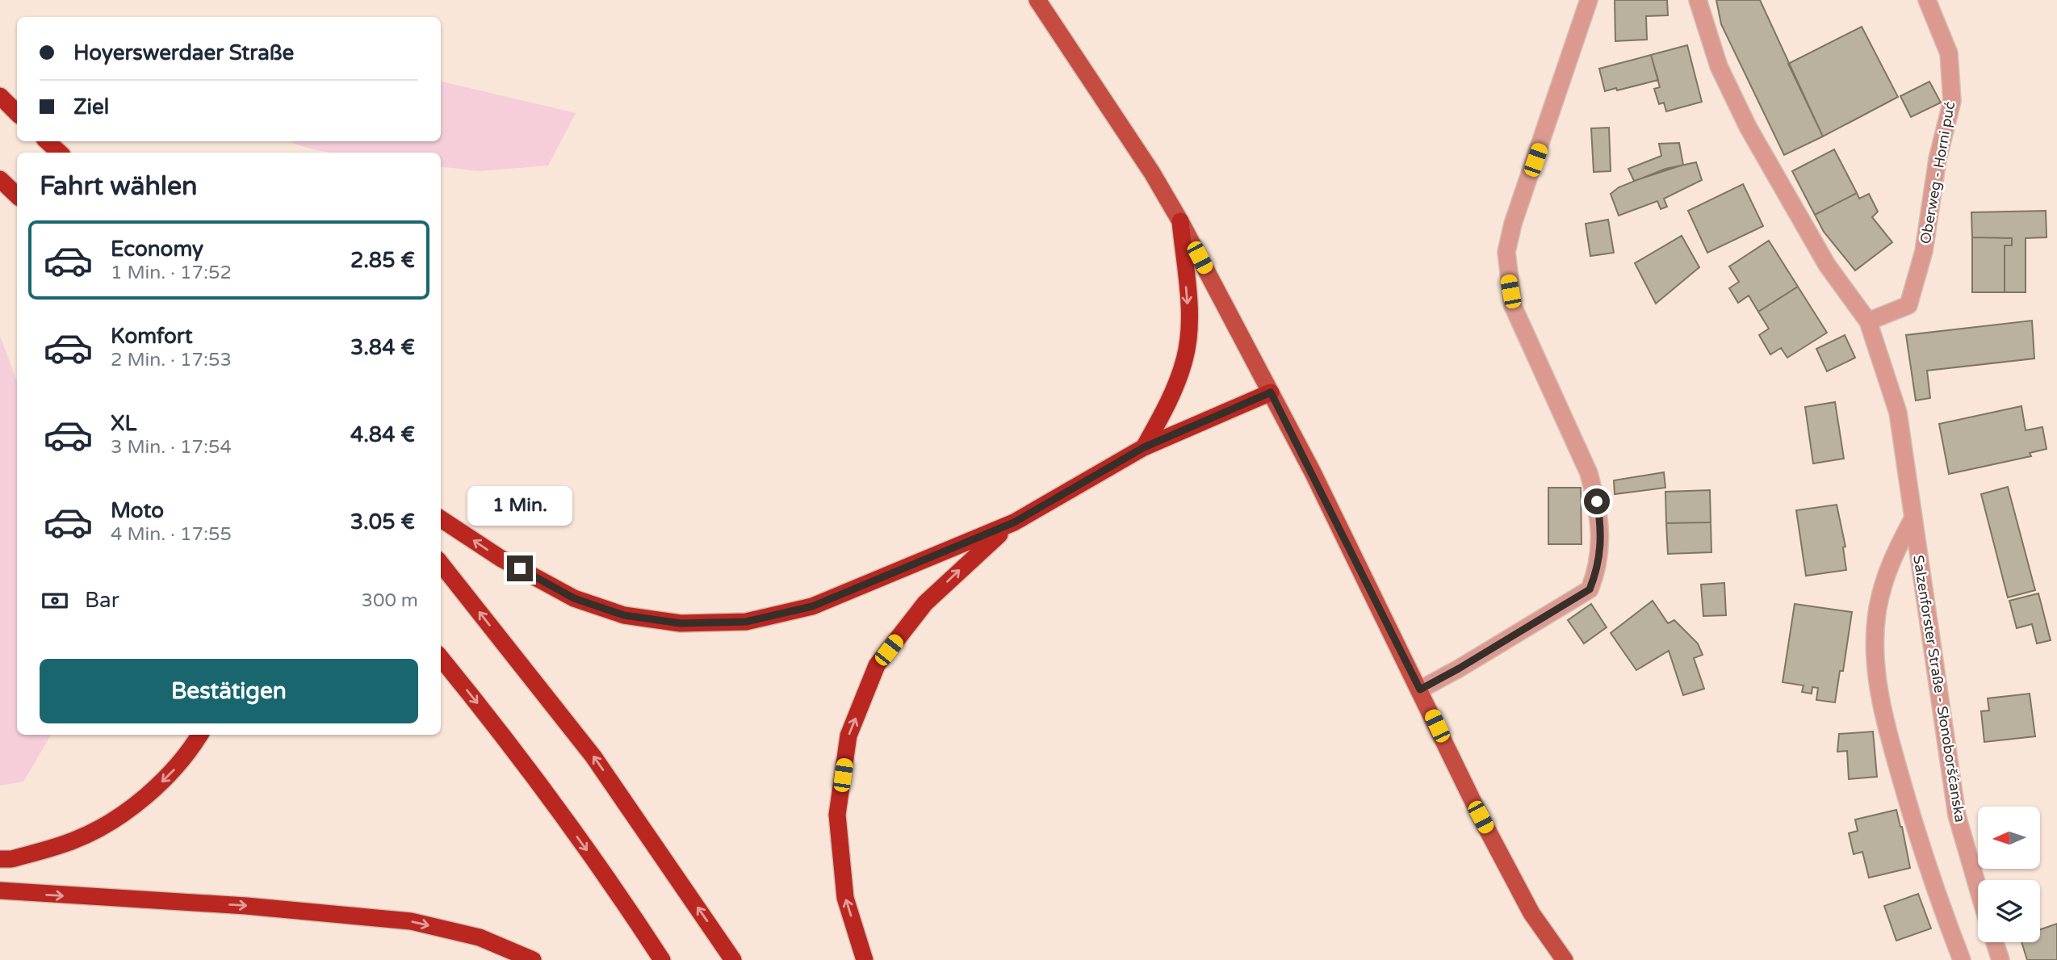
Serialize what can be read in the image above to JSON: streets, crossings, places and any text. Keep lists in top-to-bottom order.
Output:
{
  "streets": {
    "street": ["Oberweg - Horni puć", "Salzenforster Straße - Słonoboršćanska"]
  },
  "crossings": [
    ["Oberweg - Horni puć", "Salzenforster Straße - Słonoboršćanska"]
  ],
  "north": "left",
  "page": {
    "banner": ["Hoyerswerdaer Straße", "Ziel"],
    "heading": "Fahrt wählen",
    "list": [
      {
        "name": "Economy",
        "note": "1 Min. · 17:52",
        "value": "2.85 €"
      },
      {
        "name": "Komfort",
        "note": "2 Min. · 17:53",
        "value": "3.84 €"
      },
      {
        "name": "XL",
        "note": "3 Min. · 17:54",
        "value": "4.84 €"
      },
      {
        "name": "Moto",
        "note": "4 Min. · 17:55",
        "value": "3.05 €"
      }
    ],
    "bubble": "1 Min.",
    "pay": ["Bar", "300 m"],
    "buttons": "Bestätigen"
  }
}
